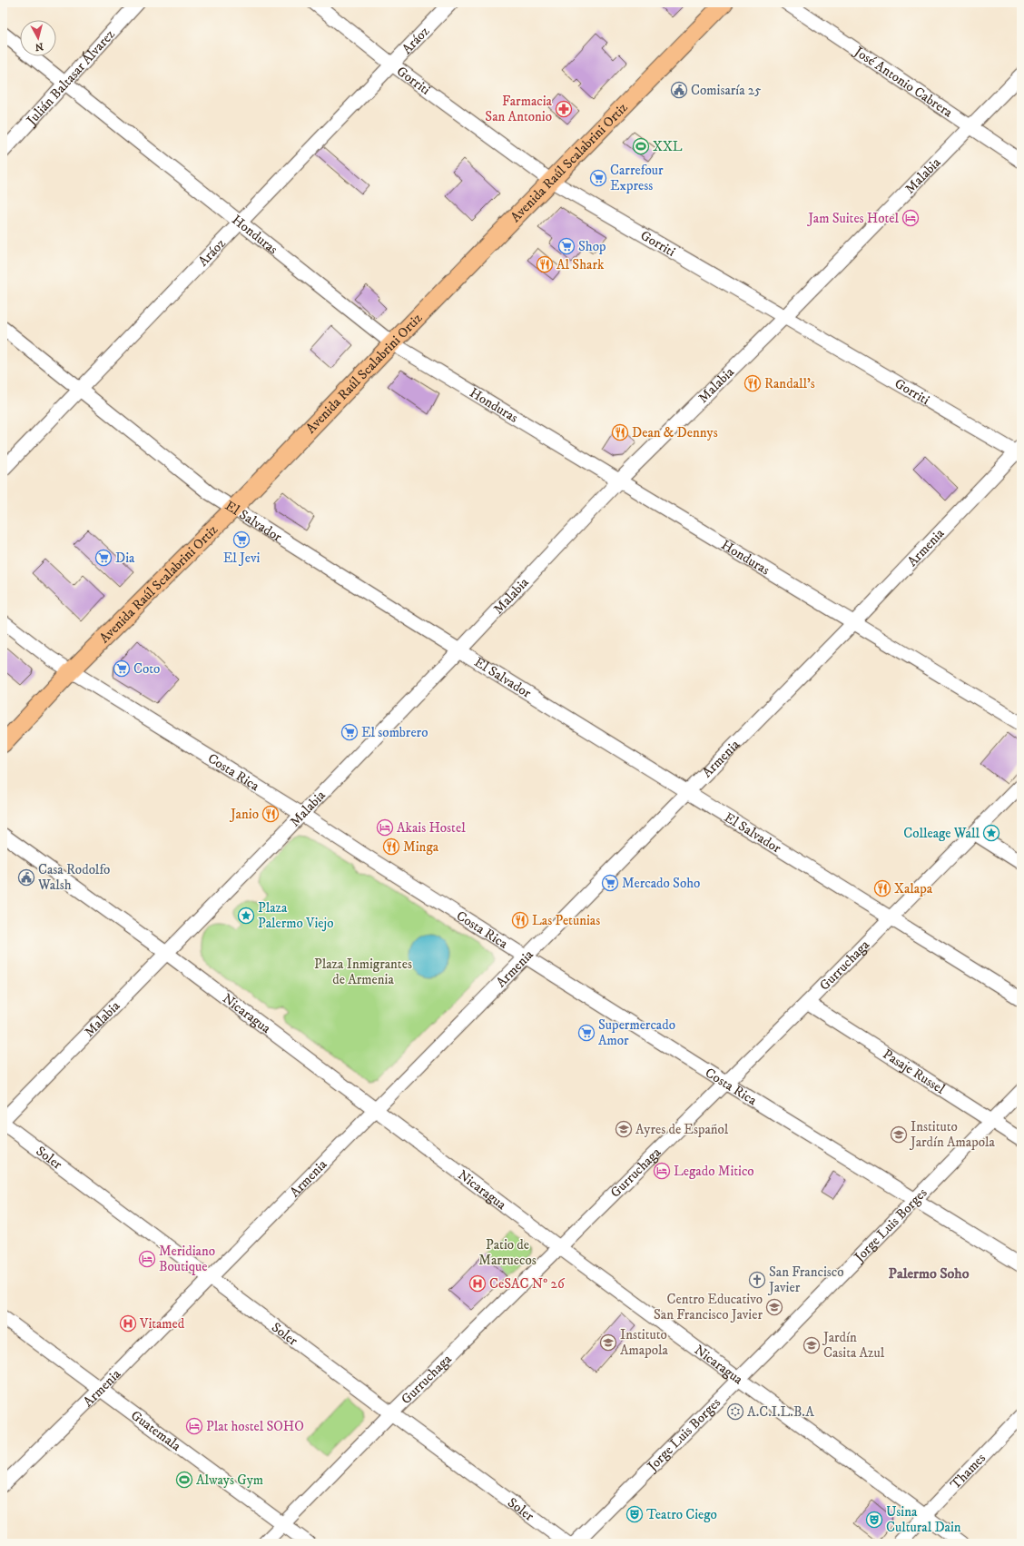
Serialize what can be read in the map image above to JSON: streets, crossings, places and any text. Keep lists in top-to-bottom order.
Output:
{
  "streets": {
    "main road": ["Avenida Raúl Scalabrini Ortiz"],
    "street": [
      "Aráoz",
      "Julián Baltasar Álvarez",
      "Gorriti",
      "José Antonio Cabrera",
      "Malabia",
      "Honduras",
      "El Salvador",
      "Armenia",
      "Costa Rica",
      "Gurruchaga",
      "Nicaragua",
      "Pasaje Russel",
      "Soler",
      "Jorge Luis Borges",
      "Guatemala",
      "Thames"
    ]
  },
  "crossings": [
    ["Aráoz", "Gorriti"],
    ["Aráoz", "Honduras"],
    ["Aráoz", "El Salvador"],
    ["Julián Baltasar Álvarez", "Honduras"],
    ["Gorriti", "Avenida Raúl Scalabrini Ortiz"],
    ["Gorriti", "Malabia"],
    ["Gorriti", "Armenia"],
    ["José Antonio Cabrera", "Malabia"],
    ["Avenida Raúl Scalabrini Ortiz", "Honduras"],
    ["Avenida Raúl Scalabrini Ortiz", "El Salvador"],
    ["Avenida Raúl Scalabrini Ortiz", "Costa Rica"],
    ["Malabia", "Honduras"],
    ["Malabia", "El Salvador"],
    ["Malabia", "Costa Rica"],
    ["Malabia", "Nicaragua"],
    ["Honduras", "Armenia"],
    ["El Salvador", "Armenia"],
    ["El Salvador", "Gurruchaga"],
    ["Armenia", "Costa Rica"],
    ["Armenia", "Nicaragua"],
    ["Armenia", "Soler"],
    ["Armenia", "Guatemala"],
    ["Costa Rica", "Gurruchaga"],
    ["Costa Rica", "Jorge Luis Borges"],
    ["Gurruchaga", "Nicaragua"],
    ["Gurruchaga", "Pasaje Russel"],
    ["Gurruchaga", "Soler"],
    ["Gurruchaga", "Guatemala"],
    ["Nicaragua", "Jorge Luis Borges"],
    ["Nicaragua", "Thames"],
    ["Pasaje Russel", "Jorge Luis Borges"]
  ],
  "districts": ["Palermo Soho"],
  "parks": ["Plaza Inmigrantes de Armenia", "Patio de Marruecos"],
  "places": {
    "public building": ["Comisaría 25", "Casa Rodolfo Walsh"],
    "pharmacy": ["Farmacia San Antonio"],
    "sports": ["XXL", "Always Gym"],
    "supermarket": [
      "Carrefour Express",
      "Shop",
      "El Jevi",
      "Dia",
      "Coto",
      "El sombrero",
      "Mercado Soho",
      "Supermercado Amor"
    ],
    "hotel": [
      "Jam Suites Hotel",
      "Akais Hostel",
      "Legado Mitico",
      "Meridiano Boutique",
      "Plat hostel SOHO"
    ],
    "restaurant": [
      "Al Shark",
      "Randall's",
      "Dean & Dennys",
      "Janio",
      "Minga",
      "Xalapa",
      "Las Petunias"
    ],
    "place": ["Colleage Wall", "Plaza Palermo Viejo"],
    "school or university": [
      "Ayres de Español",
      "Instituto Jardín Amapola",
      "Centro Educativo San Francisco Javier",
      "Instituto Amapola",
      "Jardín Casita Azul"
    ],
    "church": ["San Francisco Javier"],
    "hospital": ["CeSAC Nº 26", "Vitamed"],
    "synagogue": ["A.C.I.L.B.A"],
    "theatre": ["Teatro Ciego", "Usina Cultural Dain"]
  },
  "north": "bottom"
}
